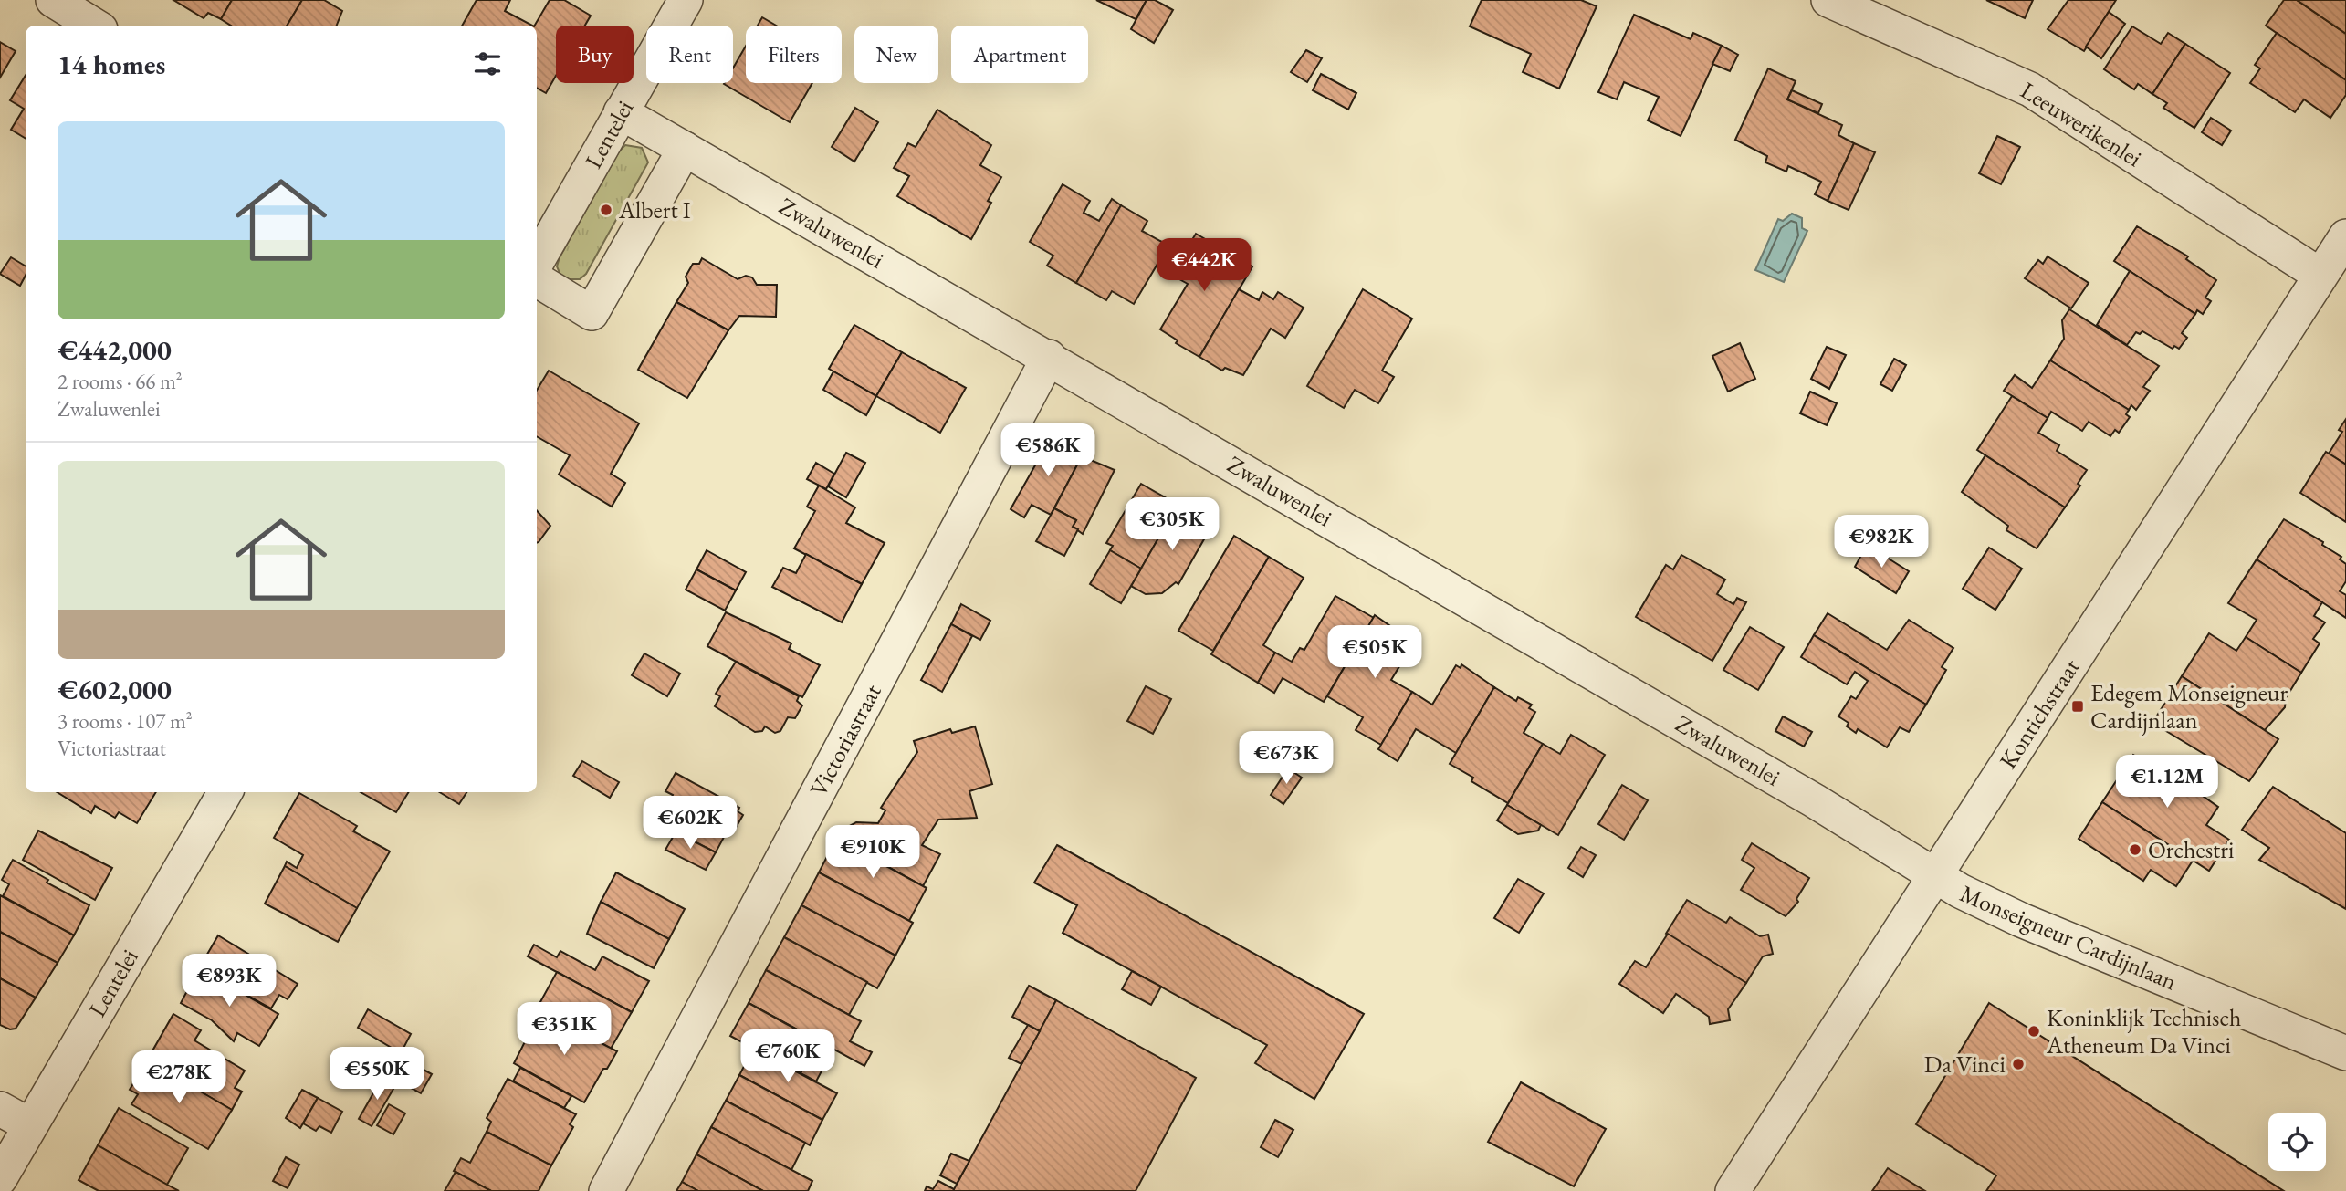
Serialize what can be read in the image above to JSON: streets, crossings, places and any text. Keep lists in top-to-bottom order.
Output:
{
  "streets": {
    "street": [
      "Leeuwerikenlei",
      "Lentelei",
      "Zwaluwenlei",
      "Kontichstraat",
      "Victoriastraat",
      "Monseigneur Cardijnlaan"
    ]
  },
  "crossings": [
    ["Leeuwerikenlei", "Kontichstraat"],
    ["Lentelei", "Zwaluwenlei"],
    ["Zwaluwenlei", "Kontichstraat"],
    ["Zwaluwenlei", "Victoriastraat"],
    ["Zwaluwenlei", "Monseigneur Cardijnlaan"],
    ["Kontichstraat", "Monseigneur Cardijnlaan"]
  ],
  "places": {
    "other": [
      "Albert I",
      "Orchestri",
      "Koninklijk Technisch Atheneum Da Vinci",
      "Da Vinci"
    ],
    "transit": ["Edegem Monseigneur Cardijnlaan"]
  },
  "page": {
    "chip": [
      "Buy",
      "Rent",
      "Filters",
      "New",
      "Apartment"
    ],
    "heading": "14 homes",
    "list": [
      {
        "name": "€442,000",
        "note": "2 rooms · 66 m² · Zwaluwenlei"
      },
      {
        "name": "€602,000",
        "note": "3 rooms · 107 m² · Victoriastraat"
      }
    ],
    "price": [
      "€442K",
      "€586K",
      "€305K",
      "€982K",
      "€505K",
      "€673K",
      "€1.12M",
      "€602K",
      "€910K",
      "€893K",
      "€351K",
      "€760K",
      "€550K",
      "€278K"
    ]
  }
}
